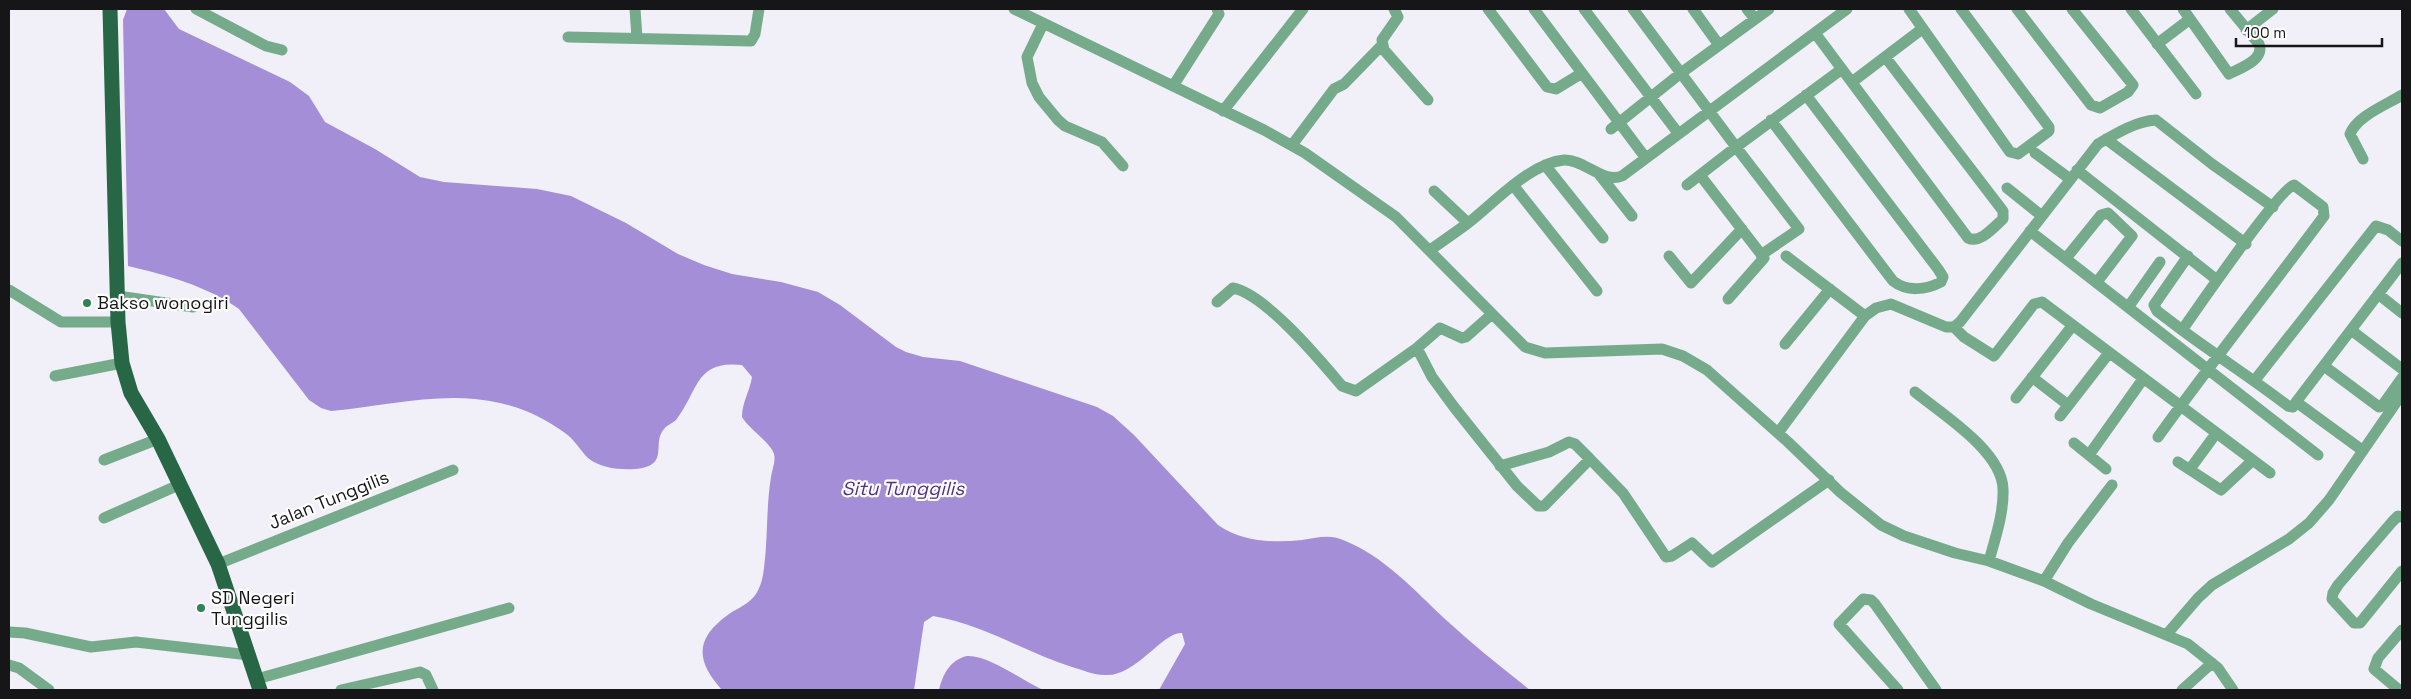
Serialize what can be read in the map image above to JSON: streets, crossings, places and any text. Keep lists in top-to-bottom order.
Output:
{
  "streets": {
    "street": ["Jalan Tunggilis"]
  },
  "water": ["Situ Tunggilis"],
  "places": ["Bakso wonogiri", "SD Negeri Tunggilis"],
  "scale_bar": "100 m"
}
